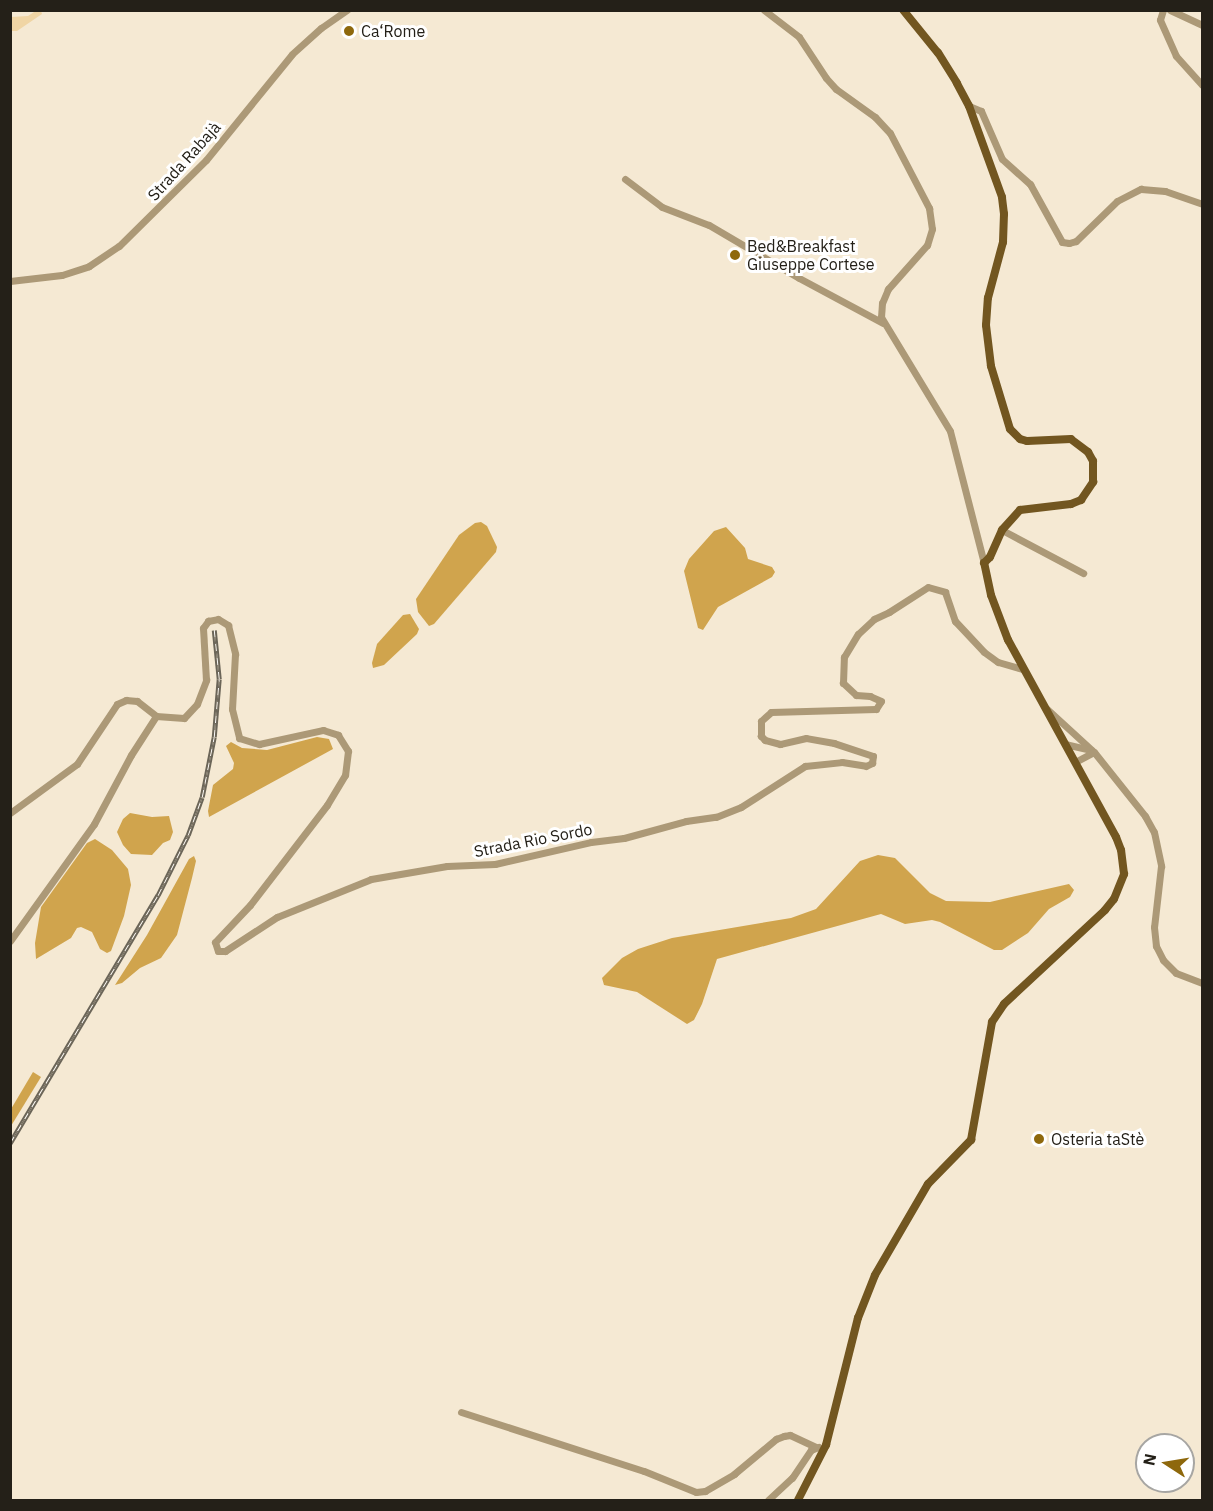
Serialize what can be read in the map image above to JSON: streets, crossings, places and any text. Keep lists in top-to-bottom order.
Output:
{
  "streets": {
    "street": ["Strada Rabajà", "Strada Rio Sordo"]
  },
  "places": ["Ca‘Rome", "Bed&Breakfast Giuseppe Cortese", "Osteria taStè"],
  "north": "left"
}
